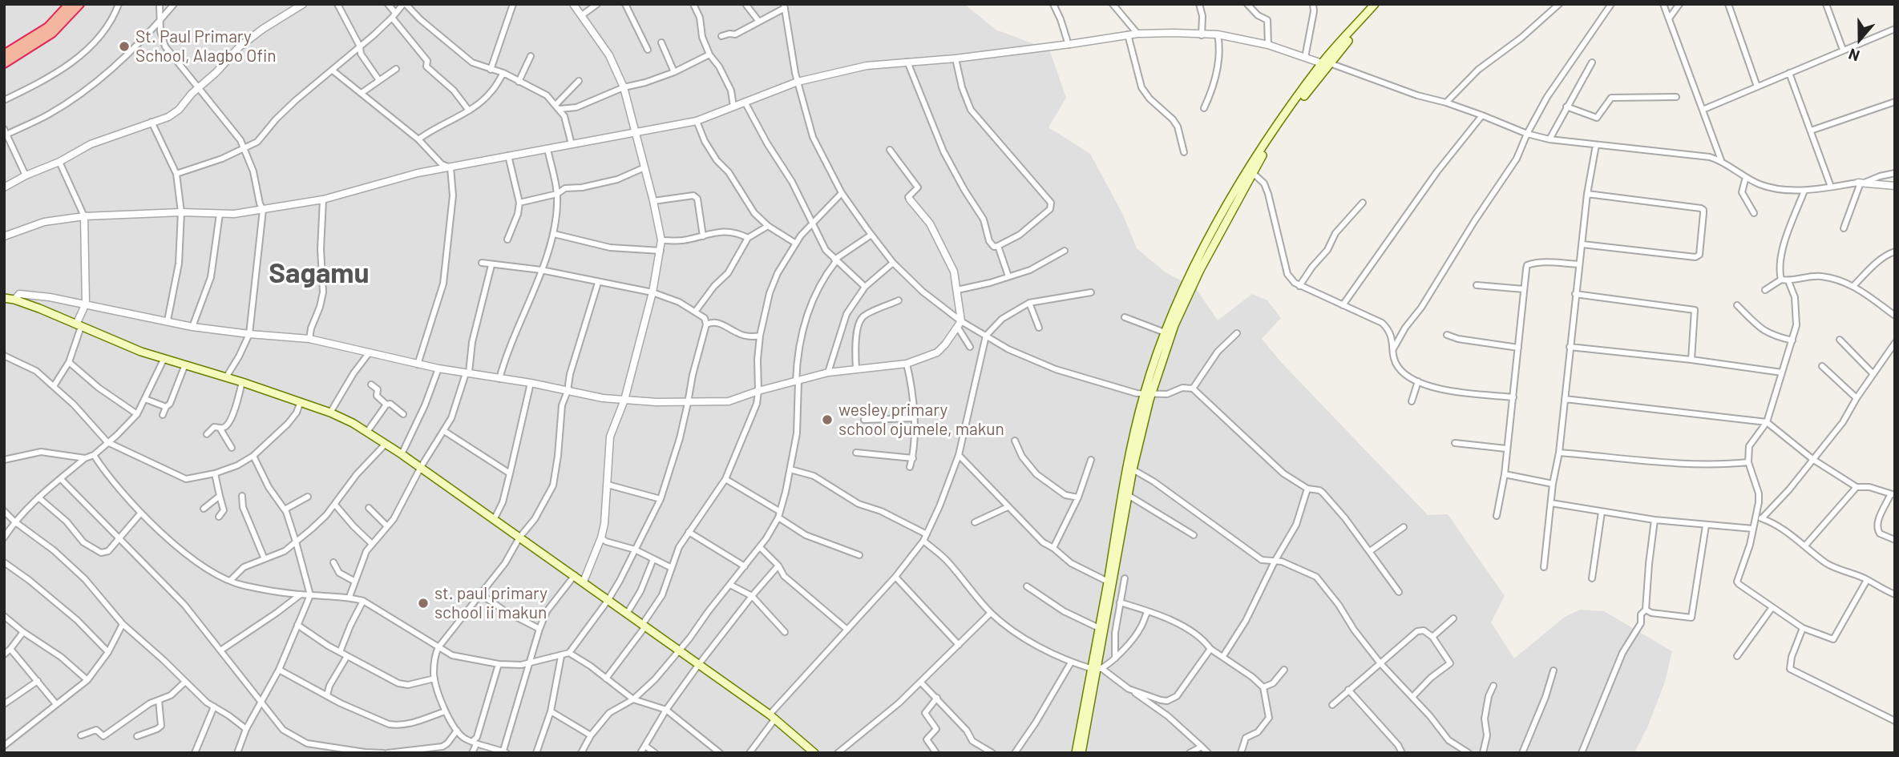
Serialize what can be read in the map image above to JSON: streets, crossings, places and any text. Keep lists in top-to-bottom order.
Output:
{
  "districts": ["Sagamu"],
  "places": ["St. Paul Primary School, Alagbo Ofin", "wesley primary school ojumele, makun", "st. paul primary school ii makun"],
  "north": "bottom"
}
